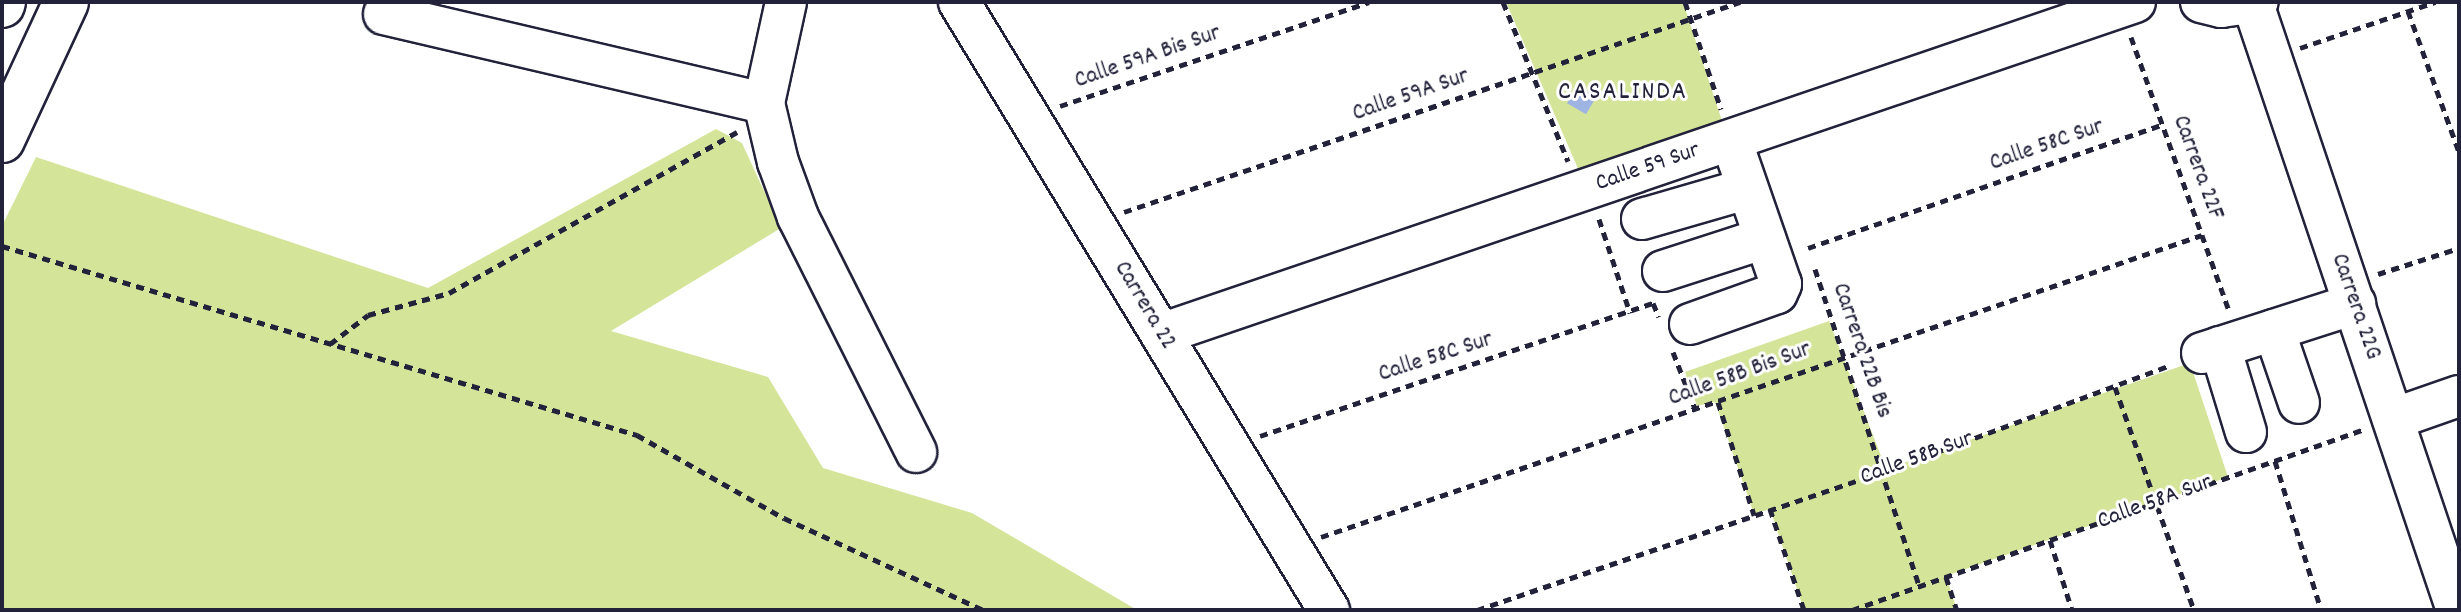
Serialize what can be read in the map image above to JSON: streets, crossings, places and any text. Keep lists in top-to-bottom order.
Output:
{
  "streets": {
    "street": ["Calle 59 Sur", "Carrera 22", "Carrera 22G"],
    "path": [
      "Calle 59A Bis Sur",
      "Calle 59A Sur",
      "Calle 58C Sur",
      "Carrera 22F",
      "Carrera 22B Bis",
      "Calle 58B Bis Sur",
      "Calle 58B Sur",
      "Calle 58A Sur"
    ]
  },
  "crossings": [
    ["Calle 59A Bis Sur", "Carrera 22"],
    ["Calle 59A Sur", "Carrera 22"],
    ["Calle 58C Sur", "Carrera 22F"],
    ["Calle 58C Sur", "Carrera 22"],
    ["Calle 58C Sur", "Carrera 22B Bis"],
    ["Calle 59 Sur", "Carrera 22F"],
    ["Calle 59 Sur", "Carrera 22"],
    ["Carrera 22F", "Calle 58B Bis Sur"],
    ["Carrera 22F", "Calle 58B Sur"],
    ["Carrera 22", "Calle 58B Bis Sur"],
    ["Carrera 22G", "Calle 58A Sur"],
    ["Carrera 22B Bis", "Calle 58B Bis Sur"],
    ["Carrera 22B Bis", "Calle 58B Sur"],
    ["Carrera 22B Bis", "Calle 58A Sur"]
  ],
  "districts": ["CASALINDA"]
}
